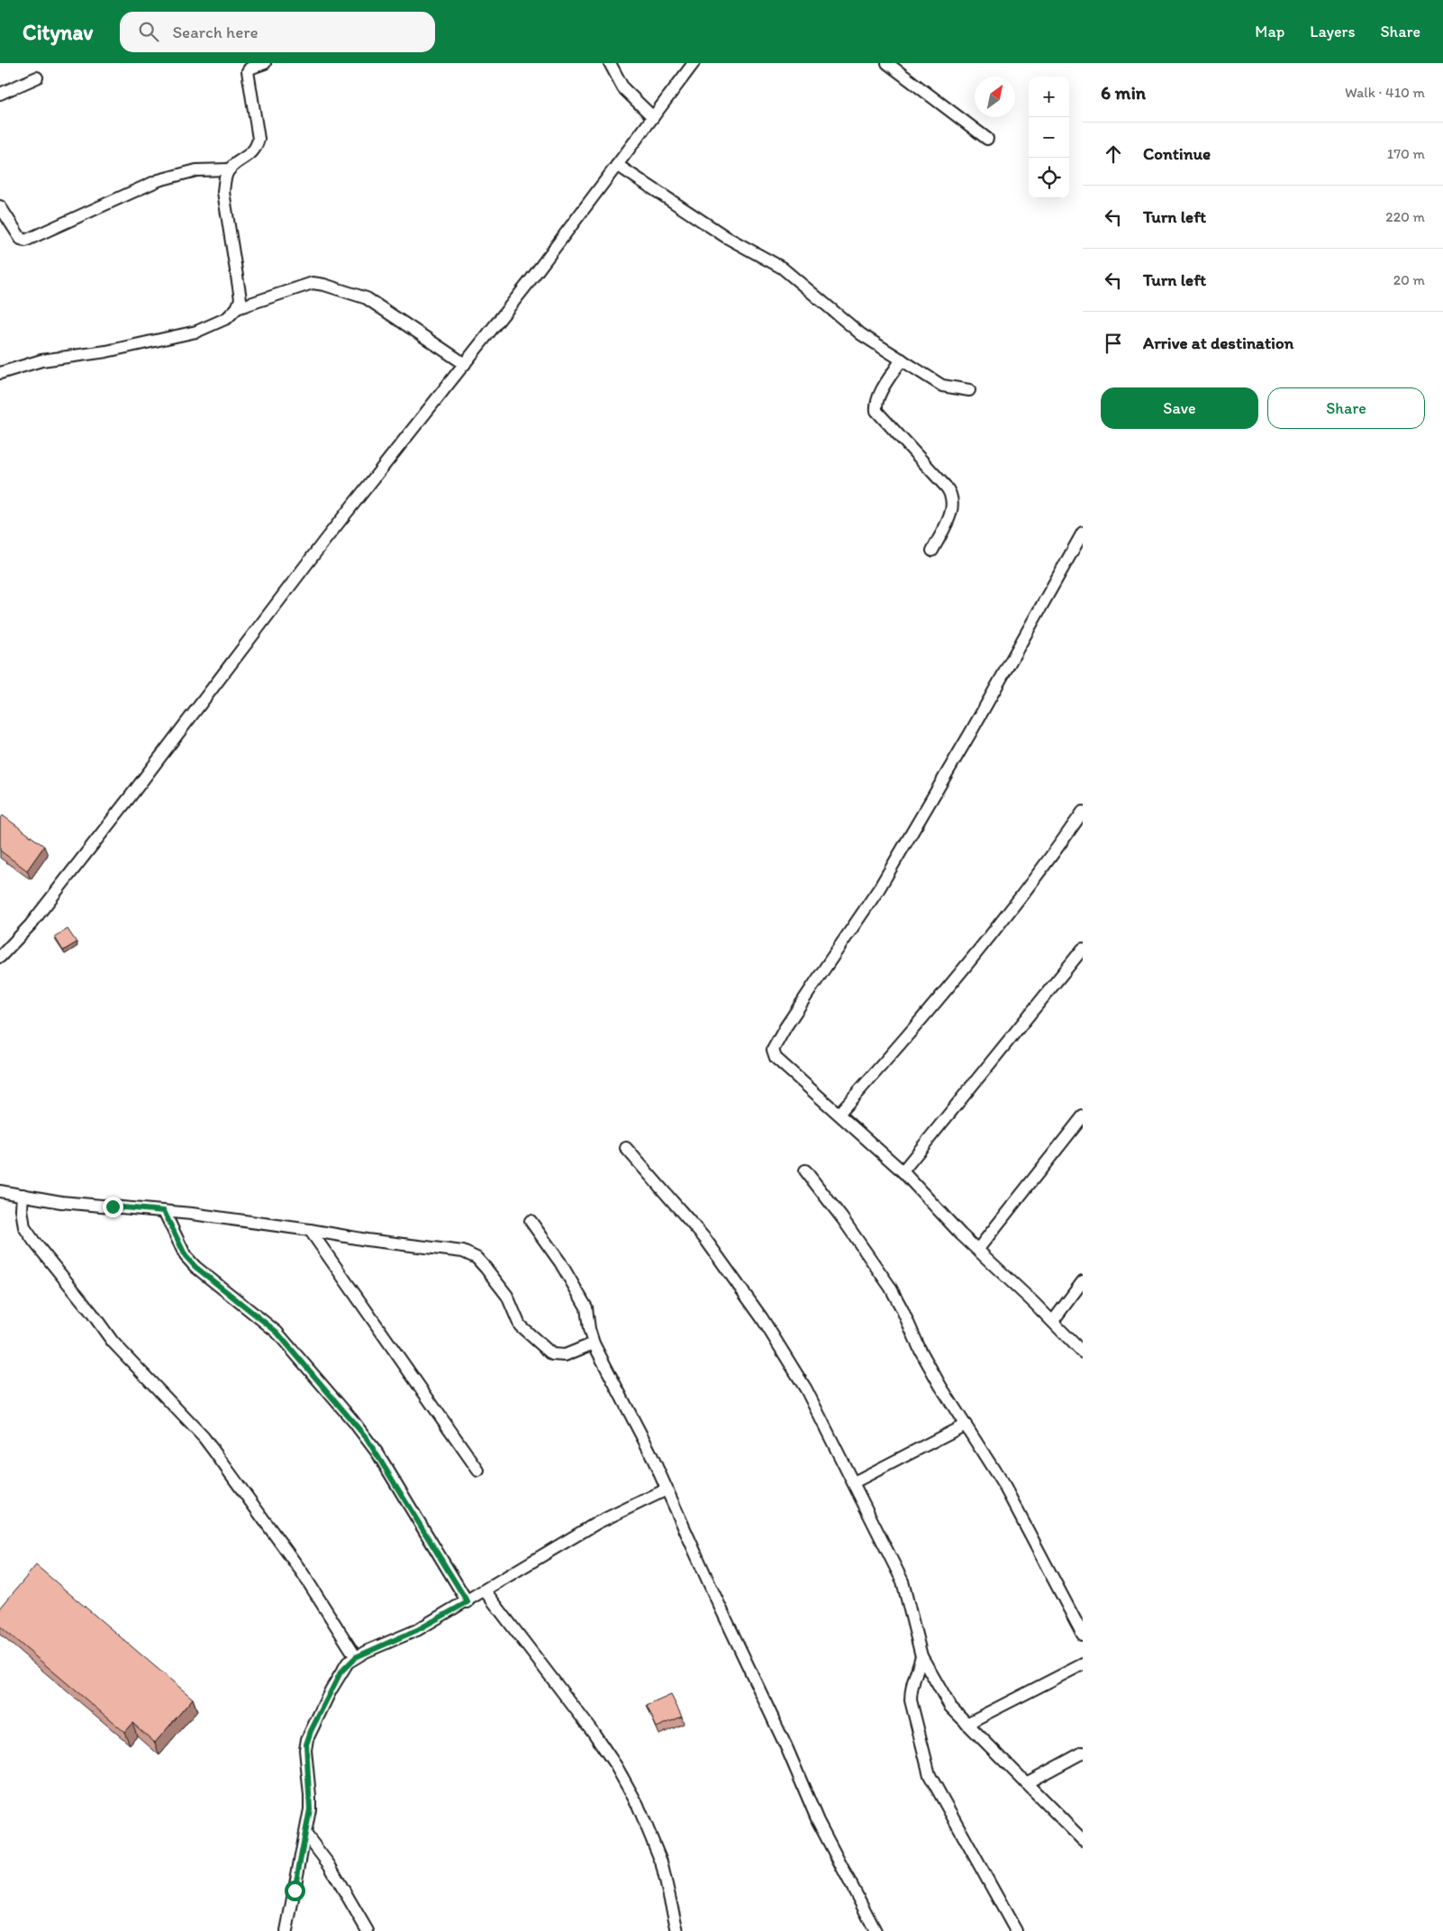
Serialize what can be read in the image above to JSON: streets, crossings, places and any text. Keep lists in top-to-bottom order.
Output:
{
  "north": "top right",
  "page": {
    "header": "Citynav",
    "search": "Search here",
    "nav": ["Map", "Layers", "Share"],
    "heading": ["6 min", "Walk · 410 m"],
    "map_buttons": ["+", "−"],
    "list": [
      ["Continue", "170 m"],
      ["Turn left", "220 m"],
      ["Turn left", "20 m"],
      "Arrive at destination"
    ],
    "buttons": ["Save", "Share"]
  }
}
